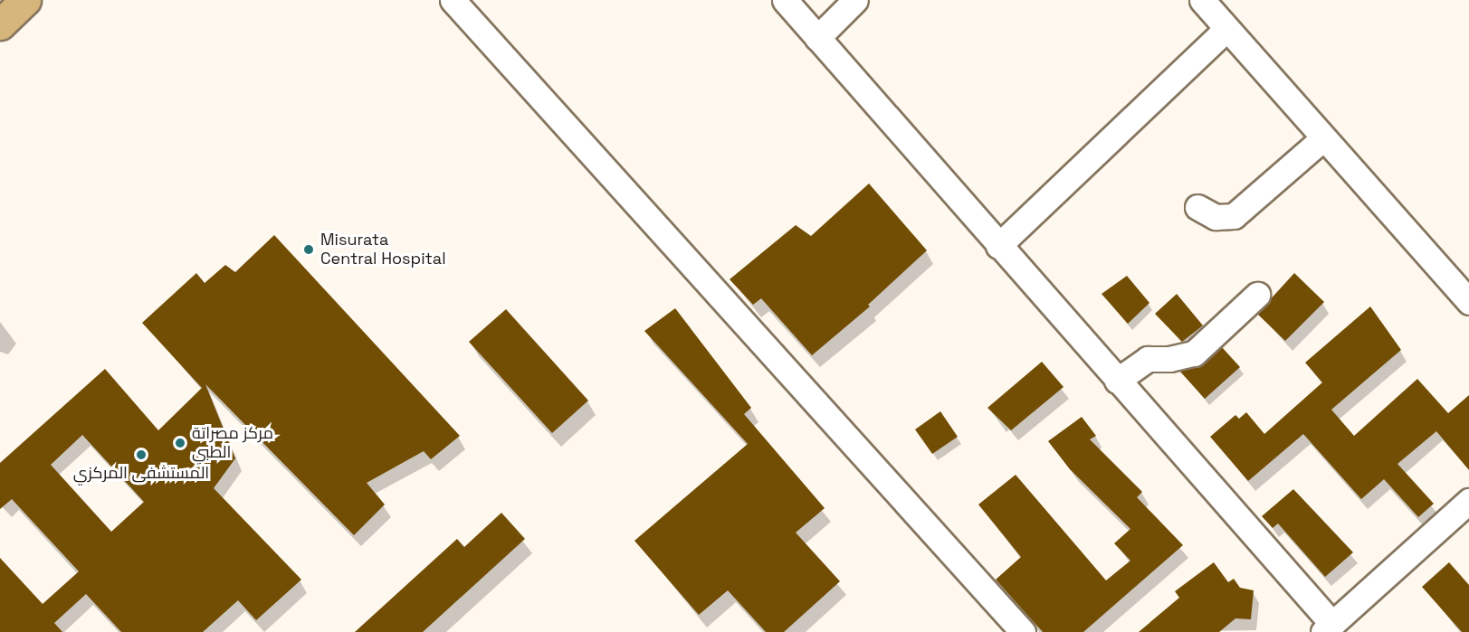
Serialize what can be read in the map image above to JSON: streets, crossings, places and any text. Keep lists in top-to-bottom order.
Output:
{
  "places": ["Misurata Central Hospital", "مركز مصراتة الطبي", "المستشفى المركزي"]
}
